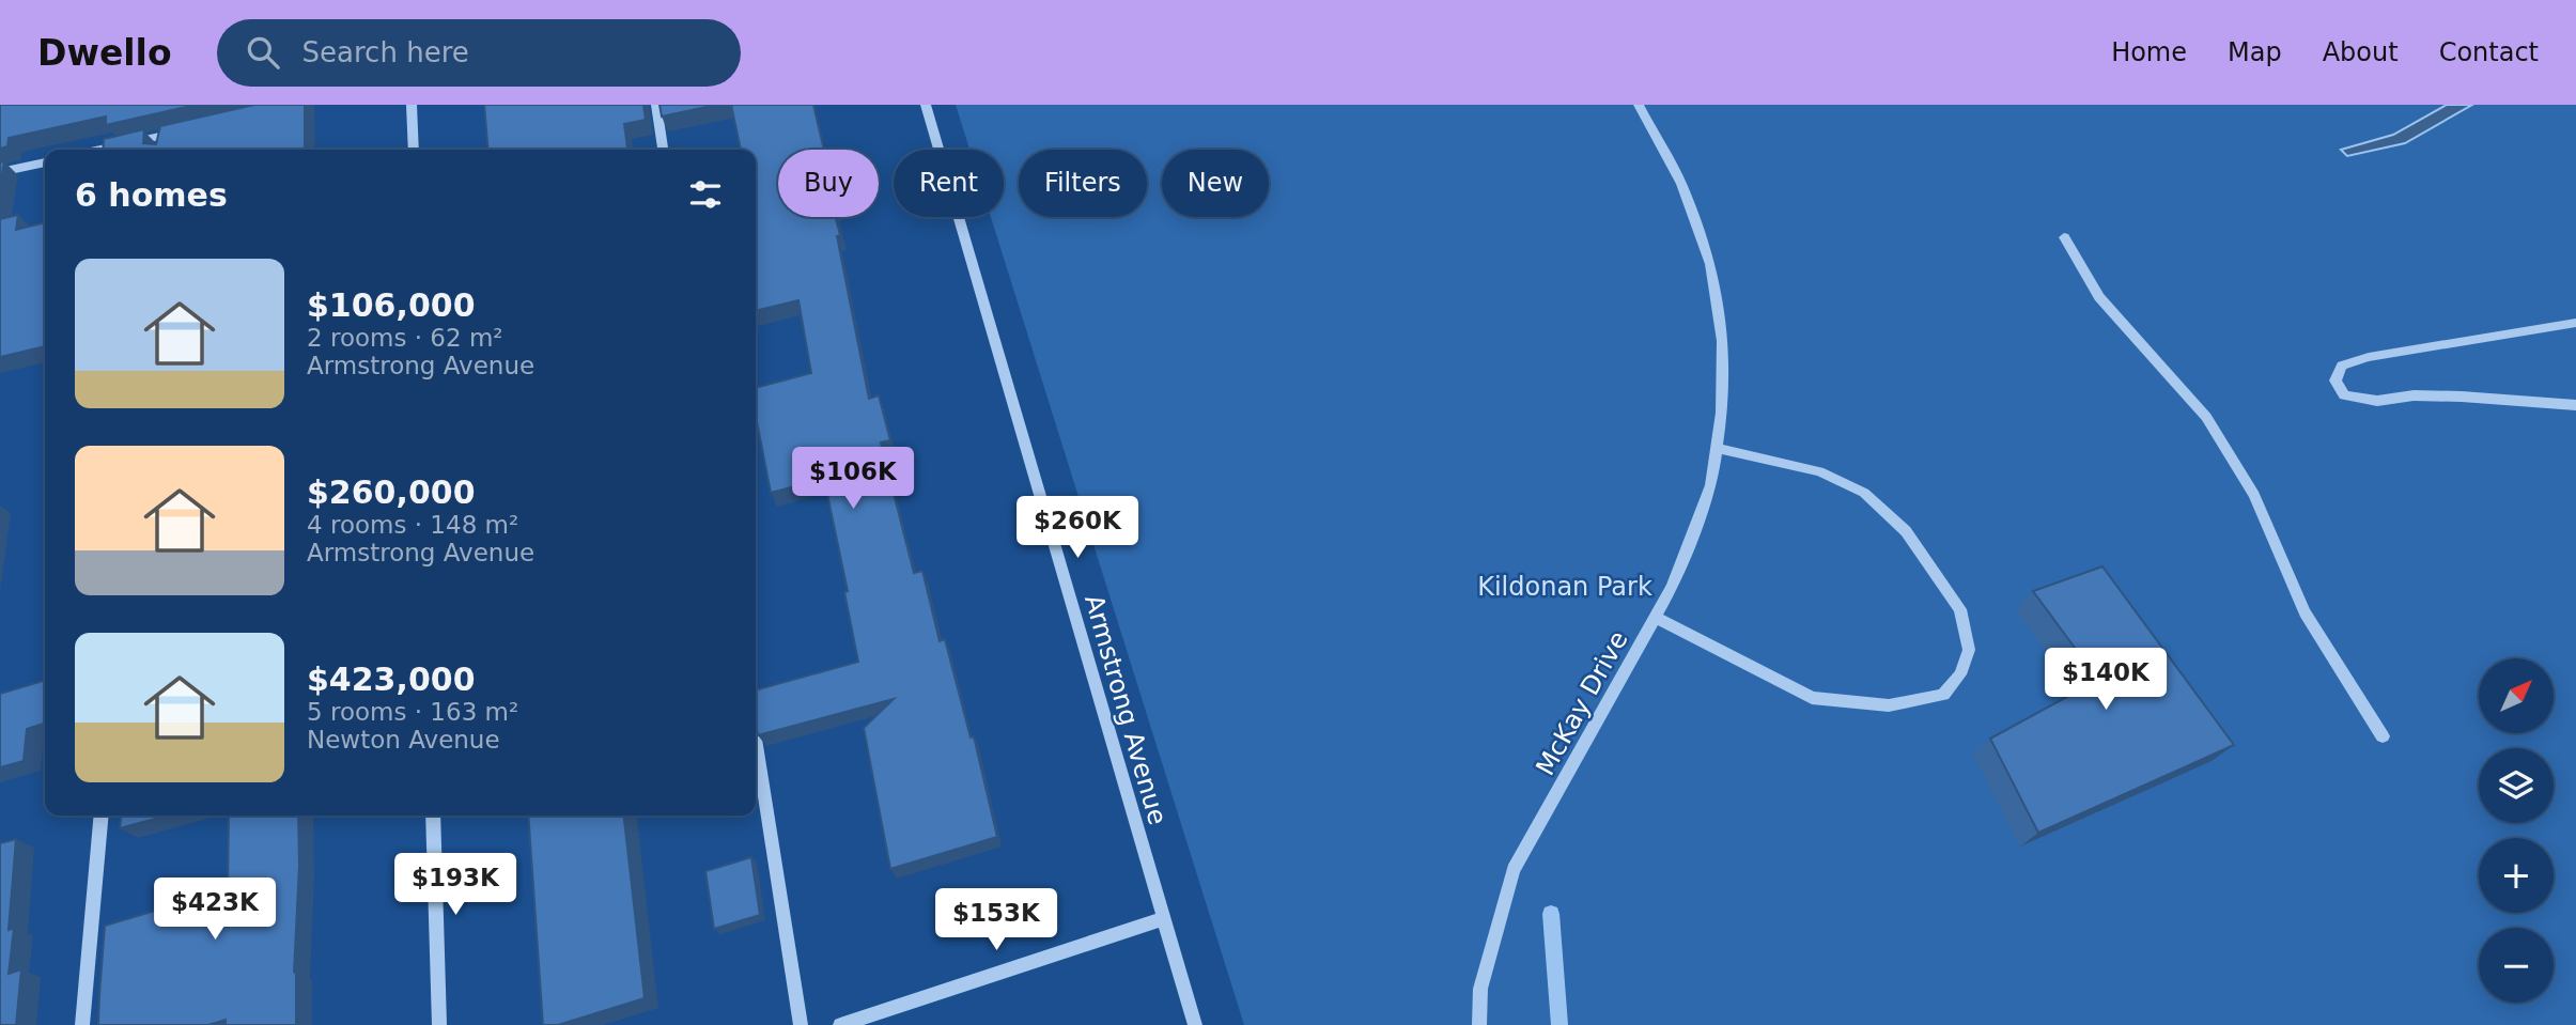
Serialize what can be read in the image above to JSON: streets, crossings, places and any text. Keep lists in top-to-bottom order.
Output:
{
  "streets": {
    "street": ["McKay Drive", "Armstrong Avenue"]
  },
  "parks": ["Kildonan Park"],
  "north": "top right",
  "page": {
    "header": "Dwello",
    "search": "Search here",
    "nav": [
      "Home",
      "Map",
      "About",
      "Contact"
    ],
    "chip": [
      "Buy",
      "Rent",
      "Filters",
      "New"
    ],
    "heading": "6 homes",
    "list": [
      {
        "name": "$106,000",
        "note": "2 rooms · 62 m² · Armstrong Avenue"
      },
      {
        "name": "$260,000",
        "note": "4 rooms · 148 m² · Armstrong Avenue"
      },
      {
        "name": "$423,000",
        "note": "5 rooms · 163 m² · Newton Avenue"
      }
    ],
    "price": [
      "$106K",
      "$260K",
      "$140K",
      "$193K",
      "$423K",
      "$153K"
    ],
    "map_buttons": ["+", "−"]
  }
}
